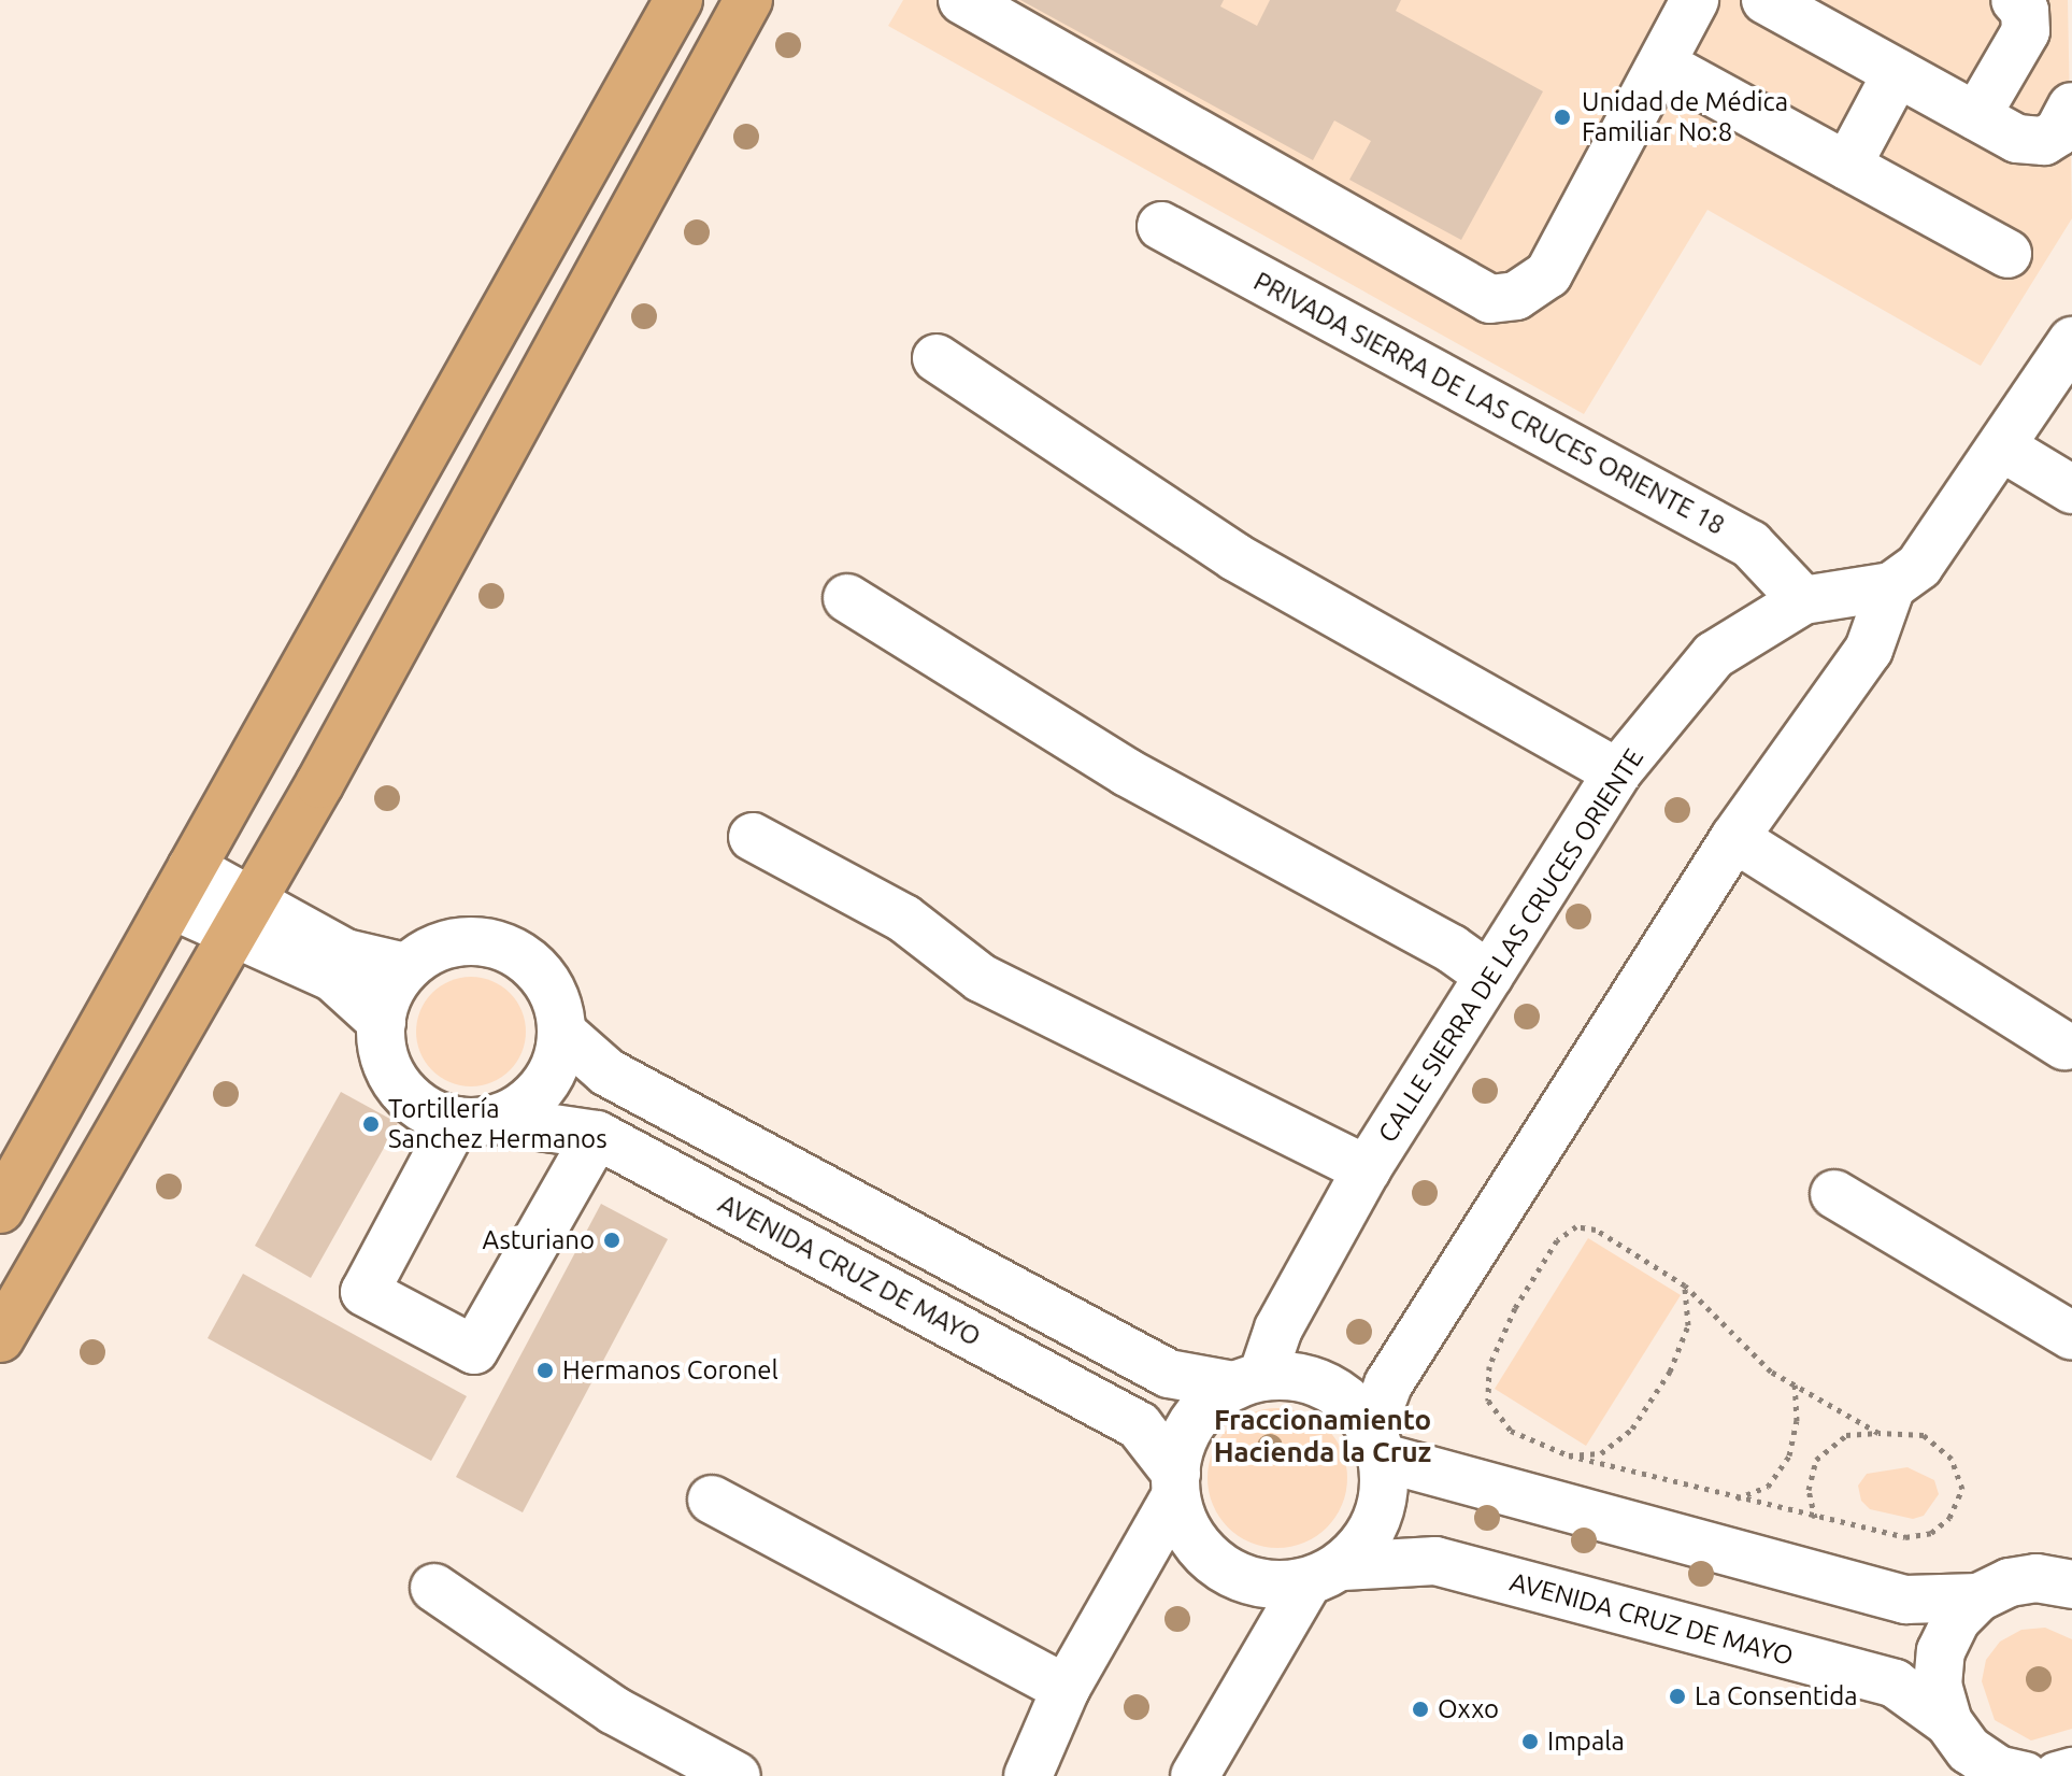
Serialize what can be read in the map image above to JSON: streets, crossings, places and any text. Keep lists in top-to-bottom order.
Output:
{
  "streets": {
    "street": ["PRIVADA SIERRA DE LAS CRUCES ORIENTE 18", "CALLE SIERRA DE LAS CRUCES ORIENTE", "AVENIDA CRUZ DE MAYO"]
  },
  "crossings": [
    ["PRIVADA SIERRA DE LAS CRUCES ORIENTE 18", "CALLE SIERRA DE LAS CRUCES ORIENTE"],
    ["CALLE SIERRA DE LAS CRUCES ORIENTE", "AVENIDA CRUZ DE MAYO"]
  ],
  "districts": ["Fraccionamiento Hacienda la Cruz"],
  "places": [
    "Unidad de Médica Familiar No:8",
    "Tortillería Sanchez Hermanos",
    "Asturiano",
    "Hermanos Coronel",
    "La Consentida",
    "Oxxo",
    "Impala"
  ]
}
